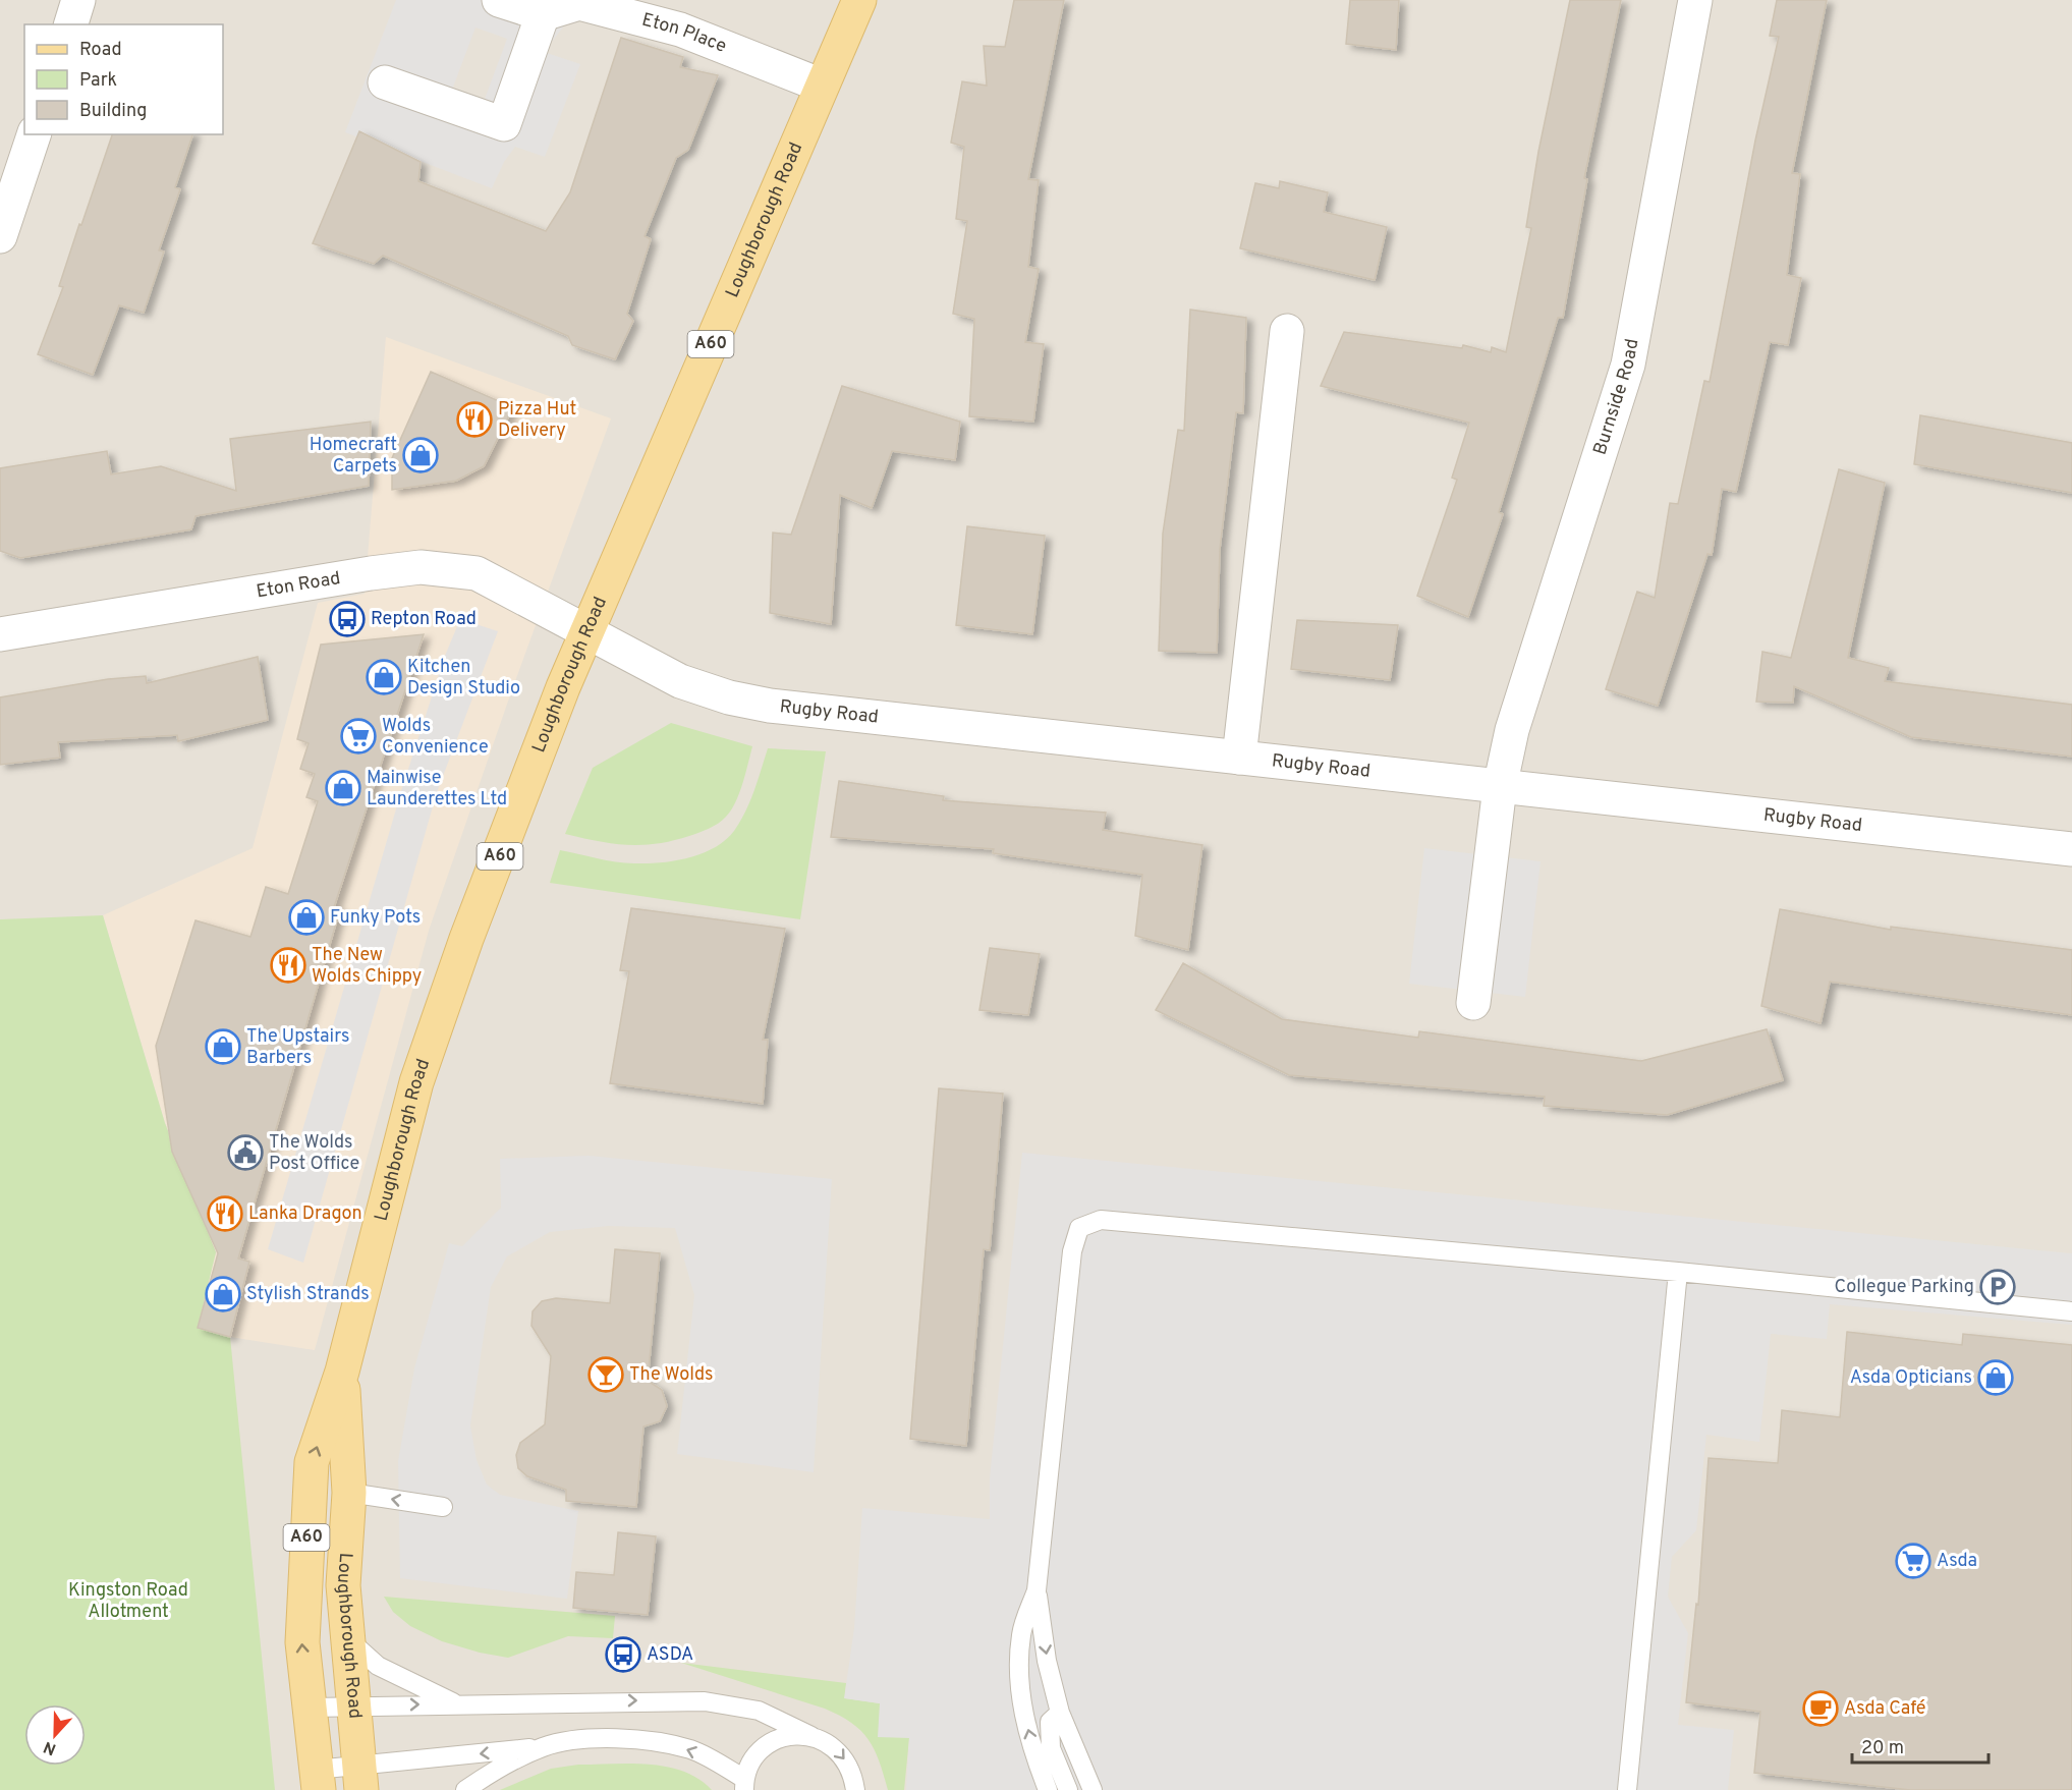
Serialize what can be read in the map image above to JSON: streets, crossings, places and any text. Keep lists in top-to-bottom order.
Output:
{
  "streets": {
    "main road": ["Loughborough Road", "A60"],
    "street": [
      "Eton Place",
      "Burnside Road",
      "Eton Road",
      "Rugby Road"
    ]
  },
  "crossings": [
    ["Eton Place", "Loughborough Road"],
    ["Loughborough Road", "Eton Road"],
    ["Loughborough Road", "Rugby Road"],
    ["Burnside Road", "Rugby Road"],
    ["Eton Road", "Rugby Road"]
  ],
  "parks": ["Kingston Road Allotment"],
  "places": {
    "restaurant": ["Pizza Hut Delivery", "The New Wolds Chippy", "Lanka Dragon"],
    "shop": [
      "Homecraft Carpets",
      "Kitchen Design Studio",
      "Mainwise Launderettes Ltd",
      "Funky Pots",
      "The Upstairs Barbers",
      "Stylish Strands",
      "Asda Opticians"
    ],
    "bus stop": ["Repton Road", "ASDA"],
    "supermarket": ["Wolds Convenience", "Asda"],
    "public building": ["The Wolds Post Office"],
    "parking": ["Collegue Parking"],
    "bar": ["The Wolds"],
    "cafe": ["Asda Café"]
  },
  "legend": ["Road", "Park", "Building"],
  "scale_bar": "20 m",
  "north": "bottom"
}
